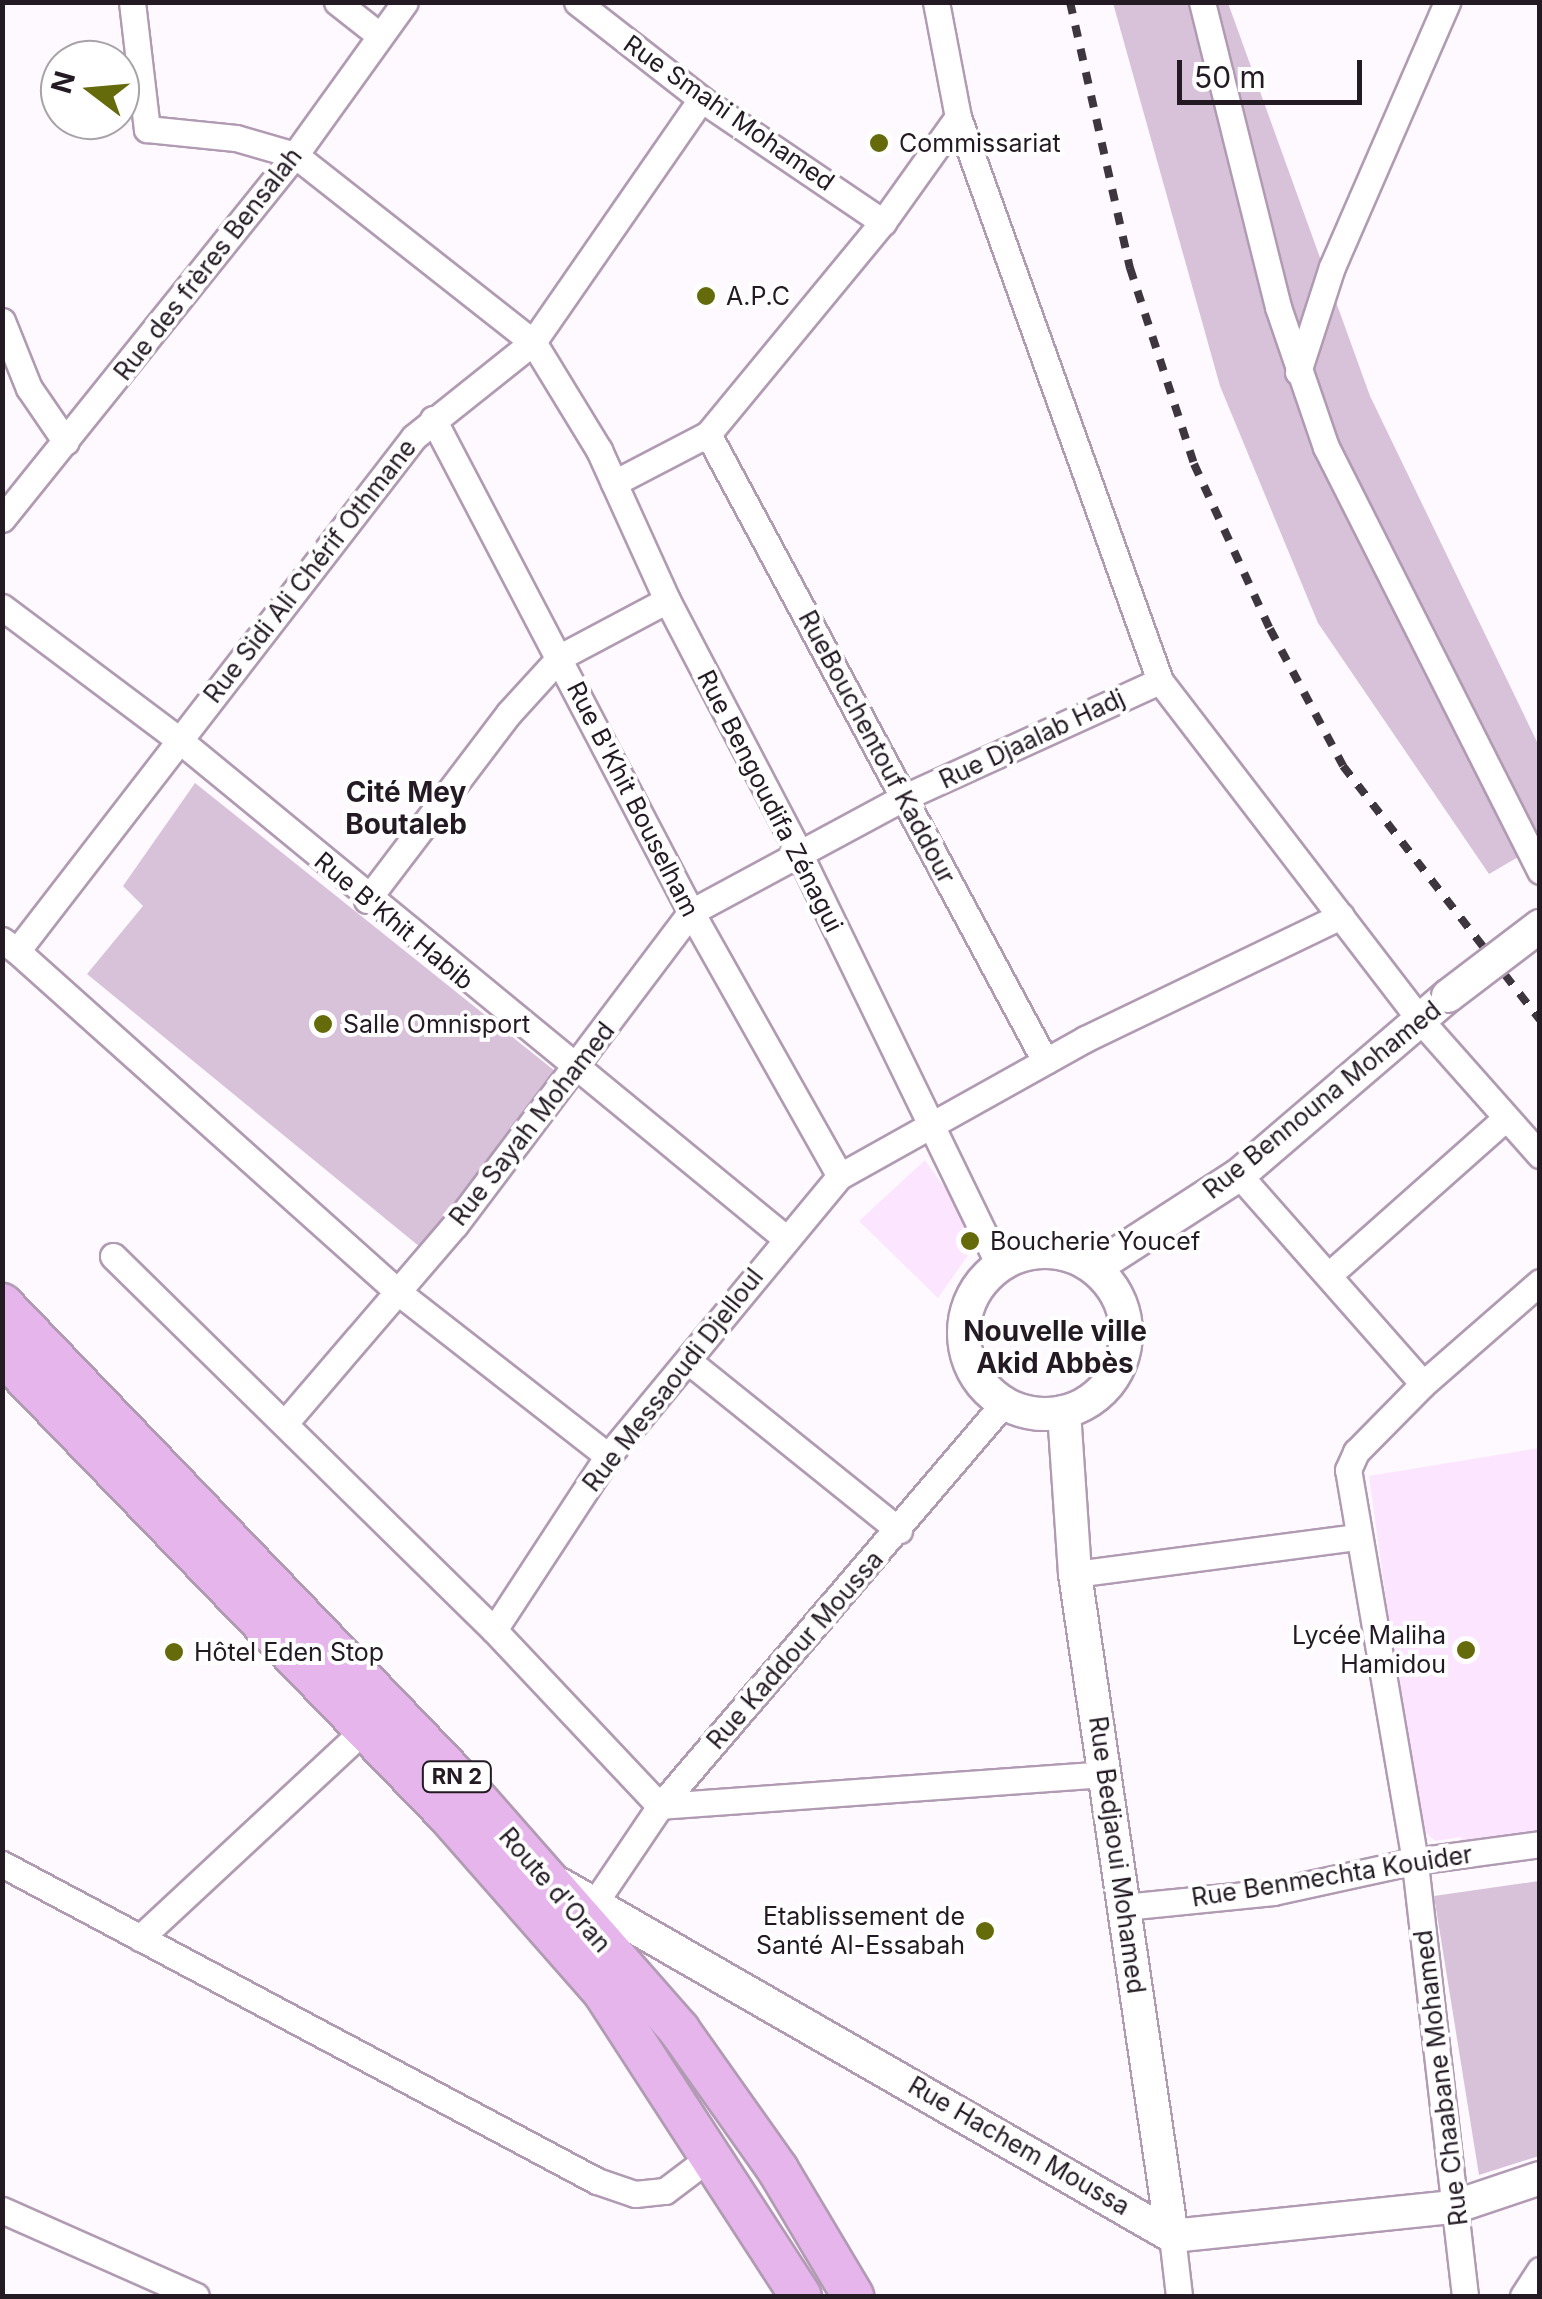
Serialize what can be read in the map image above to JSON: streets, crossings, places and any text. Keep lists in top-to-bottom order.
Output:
{
  "streets": {
    "main road": ["RN 2", "Route d'Oran"],
    "street": [
      "Rue Smahi Mohamed",
      "Rue des frères Bensalah",
      "Rue Sidi Ali Chérif Othmane",
      "Rue Djaalab Hadj",
      "RueBouchentouf Kaddour",
      "Rue B'Khit Bouselham",
      "Rue Bengoudifa Zénagui",
      "Rue B'Khit Habib",
      "Rue Bennouna Mohamed",
      "Rue Sayah Mohamed",
      "Rue Messaoudi Djelloul",
      "Rue Kaddour Moussa",
      "Rue Bedjaoui Mohamed",
      "Rue Benmechta Kouider",
      "Rue Chaabane Mohamed",
      "Rue Hachem Moussa"
    ]
  },
  "crossings": [
    ["Rue Smahi Mohamed", "Rue Sidi Ali Chérif Othmane"],
    ["Rue Sidi Ali Chérif Othmane", "Rue B'Khit Bouselham"],
    ["Rue Sidi Ali Chérif Othmane", "Rue Bengoudifa Zénagui"],
    ["Rue Sidi Ali Chérif Othmane", "Rue B'Khit Habib"],
    ["Rue Djaalab Hadj", "RueBouchentouf Kaddour"],
    ["Rue Djaalab Hadj", "Rue Bengoudifa Zénagui"],
    ["Rue Djaalab Hadj", "Rue Sayah Mohamed"],
    ["RueBouchentouf Kaddour", "Rue Messaoudi Djelloul"],
    ["Rue B'Khit Bouselham", "Rue Sayah Mohamed"],
    ["Rue B'Khit Bouselham", "Rue Messaoudi Djelloul"],
    ["Rue Bengoudifa Zénagui", "Rue Bennouna Mohamed"],
    ["Rue Bengoudifa Zénagui", "Rue Sayah Mohamed"],
    ["Rue Bengoudifa Zénagui", "Rue Messaoudi Djelloul"],
    ["Rue Bengoudifa Zénagui", "Rue Kaddour Moussa"],
    ["Rue Bengoudifa Zénagui", "Rue Bedjaoui Mohamed"],
    ["Rue B'Khit Habib", "Rue Sayah Mohamed"],
    ["Rue B'Khit Habib", "Rue Messaoudi Djelloul"],
    ["Rue Bennouna Mohamed", "Rue Kaddour Moussa"],
    ["Rue Bennouna Mohamed", "Rue Bedjaoui Mohamed"],
    ["Rue Kaddour Moussa", "Rue Bedjaoui Mohamed"],
    ["Rue Kaddour Moussa", "Rue Hachem Moussa"],
    ["Rue Bedjaoui Mohamed", "Rue Benmechta Kouider"],
    ["Rue Bedjaoui Mohamed", "Rue Hachem Moussa"],
    ["Rue Benmechta Kouider", "Rue Chaabane Mohamed"],
    ["Route d'Oran", "Rue Hachem Moussa"]
  ],
  "districts": ["Cité Mey Boutaleb", "Nouvelle ville Akid Abbès"],
  "places": [
    "Commissariat",
    "A.P.C",
    "Salle Omnisport",
    "Boucherie Youcef",
    "Lycée Maliha Hamidou",
    "Hôtel Eden Stop",
    "Etablissement de Santé Al-Essabah"
  ],
  "scale_bar": "50 m",
  "north": "left"
}
